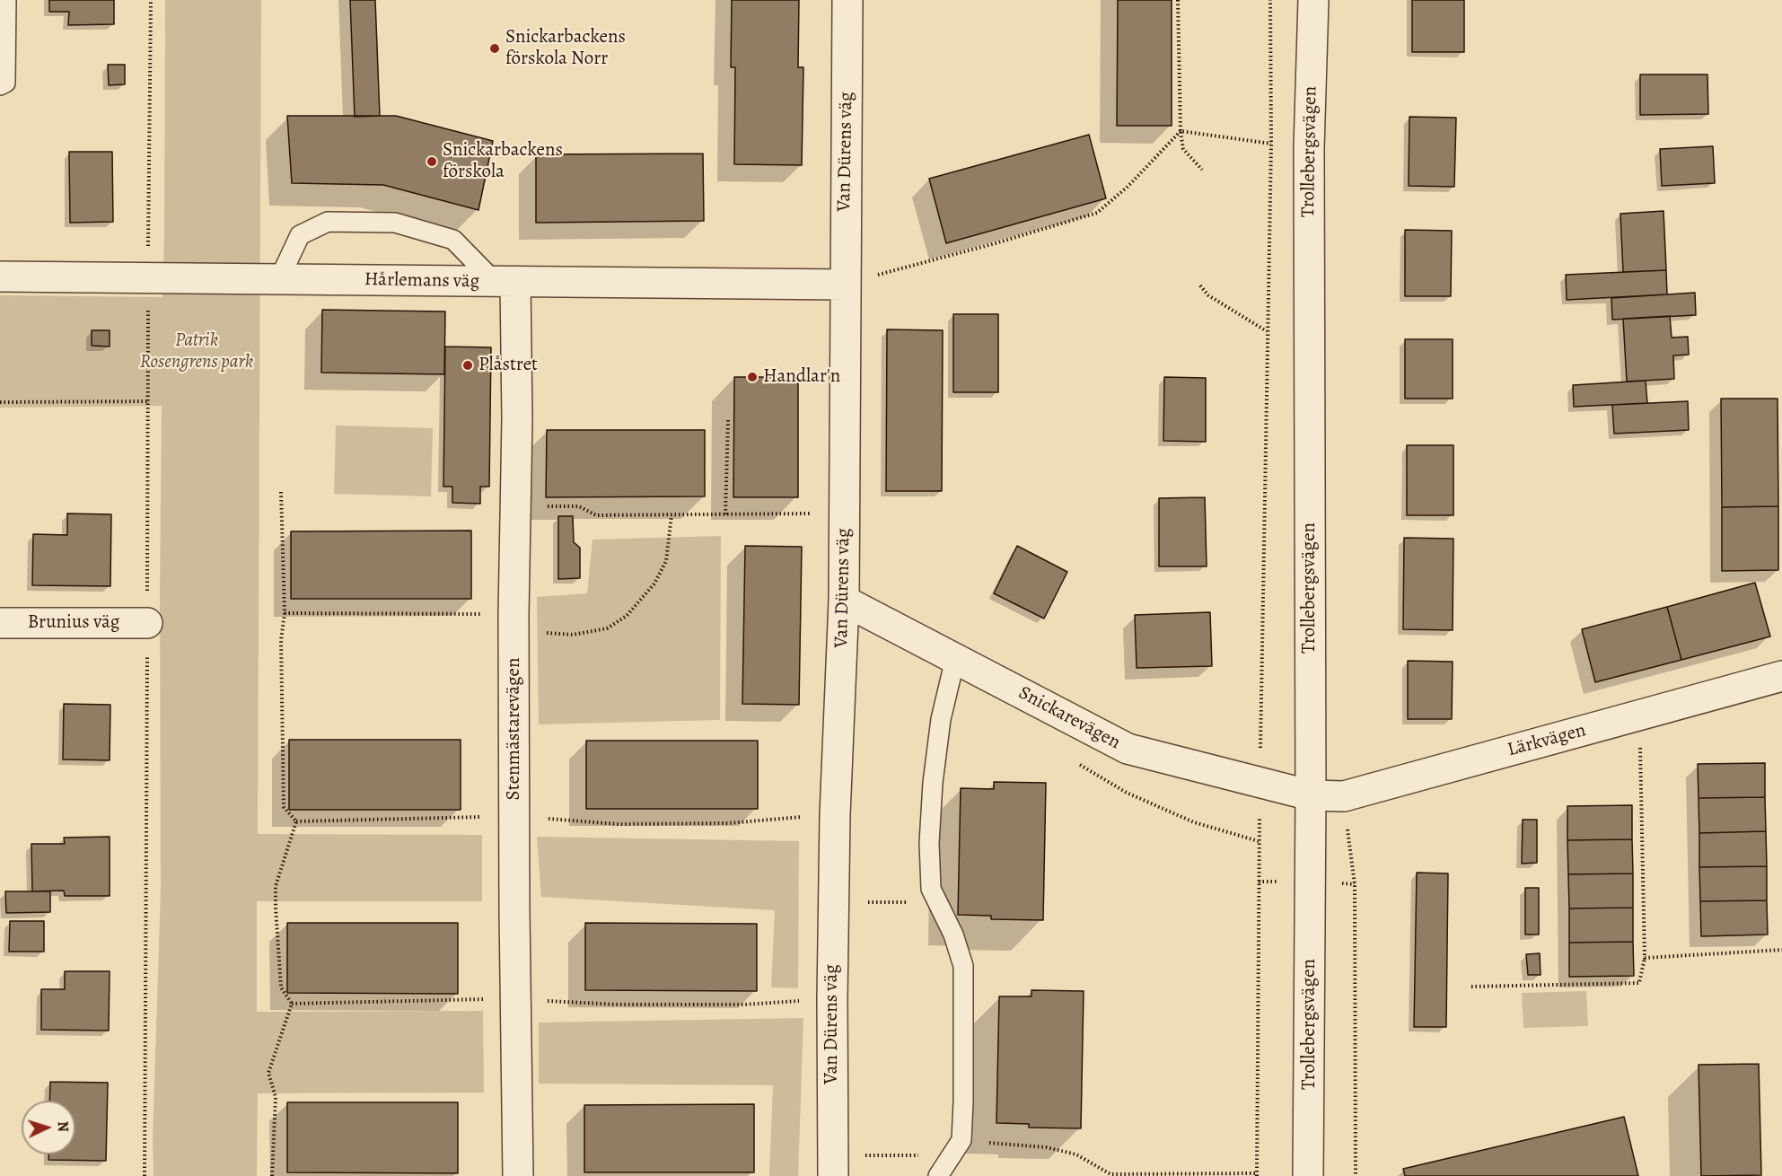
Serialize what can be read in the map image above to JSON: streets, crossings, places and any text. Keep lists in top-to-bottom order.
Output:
{
  "streets": {
    "street": [
      "Van Dürens väg",
      "Trollebergsvägen",
      "Hårlemans väg",
      "Brunius väg",
      "Snickarevägen",
      "Stenmästarevägen",
      "Lärkvägen"
    ]
  },
  "crossings": [
    ["Van Dürens väg", "Hårlemans väg"],
    ["Van Dürens väg", "Snickarevägen"],
    ["Trollebergsvägen", "Snickarevägen"],
    ["Trollebergsvägen", "Lärkvägen"],
    ["Hårlemans väg", "Stenmästarevägen"],
    ["Snickarevägen", "Lärkvägen"]
  ],
  "parks": ["Patrik Rosengrens park"],
  "places": [
    "Snickarbackens förskola Norr",
    "Snickarbackens förskola",
    "Plåstret",
    "Handlar'n"
  ],
  "north": "right"
}
